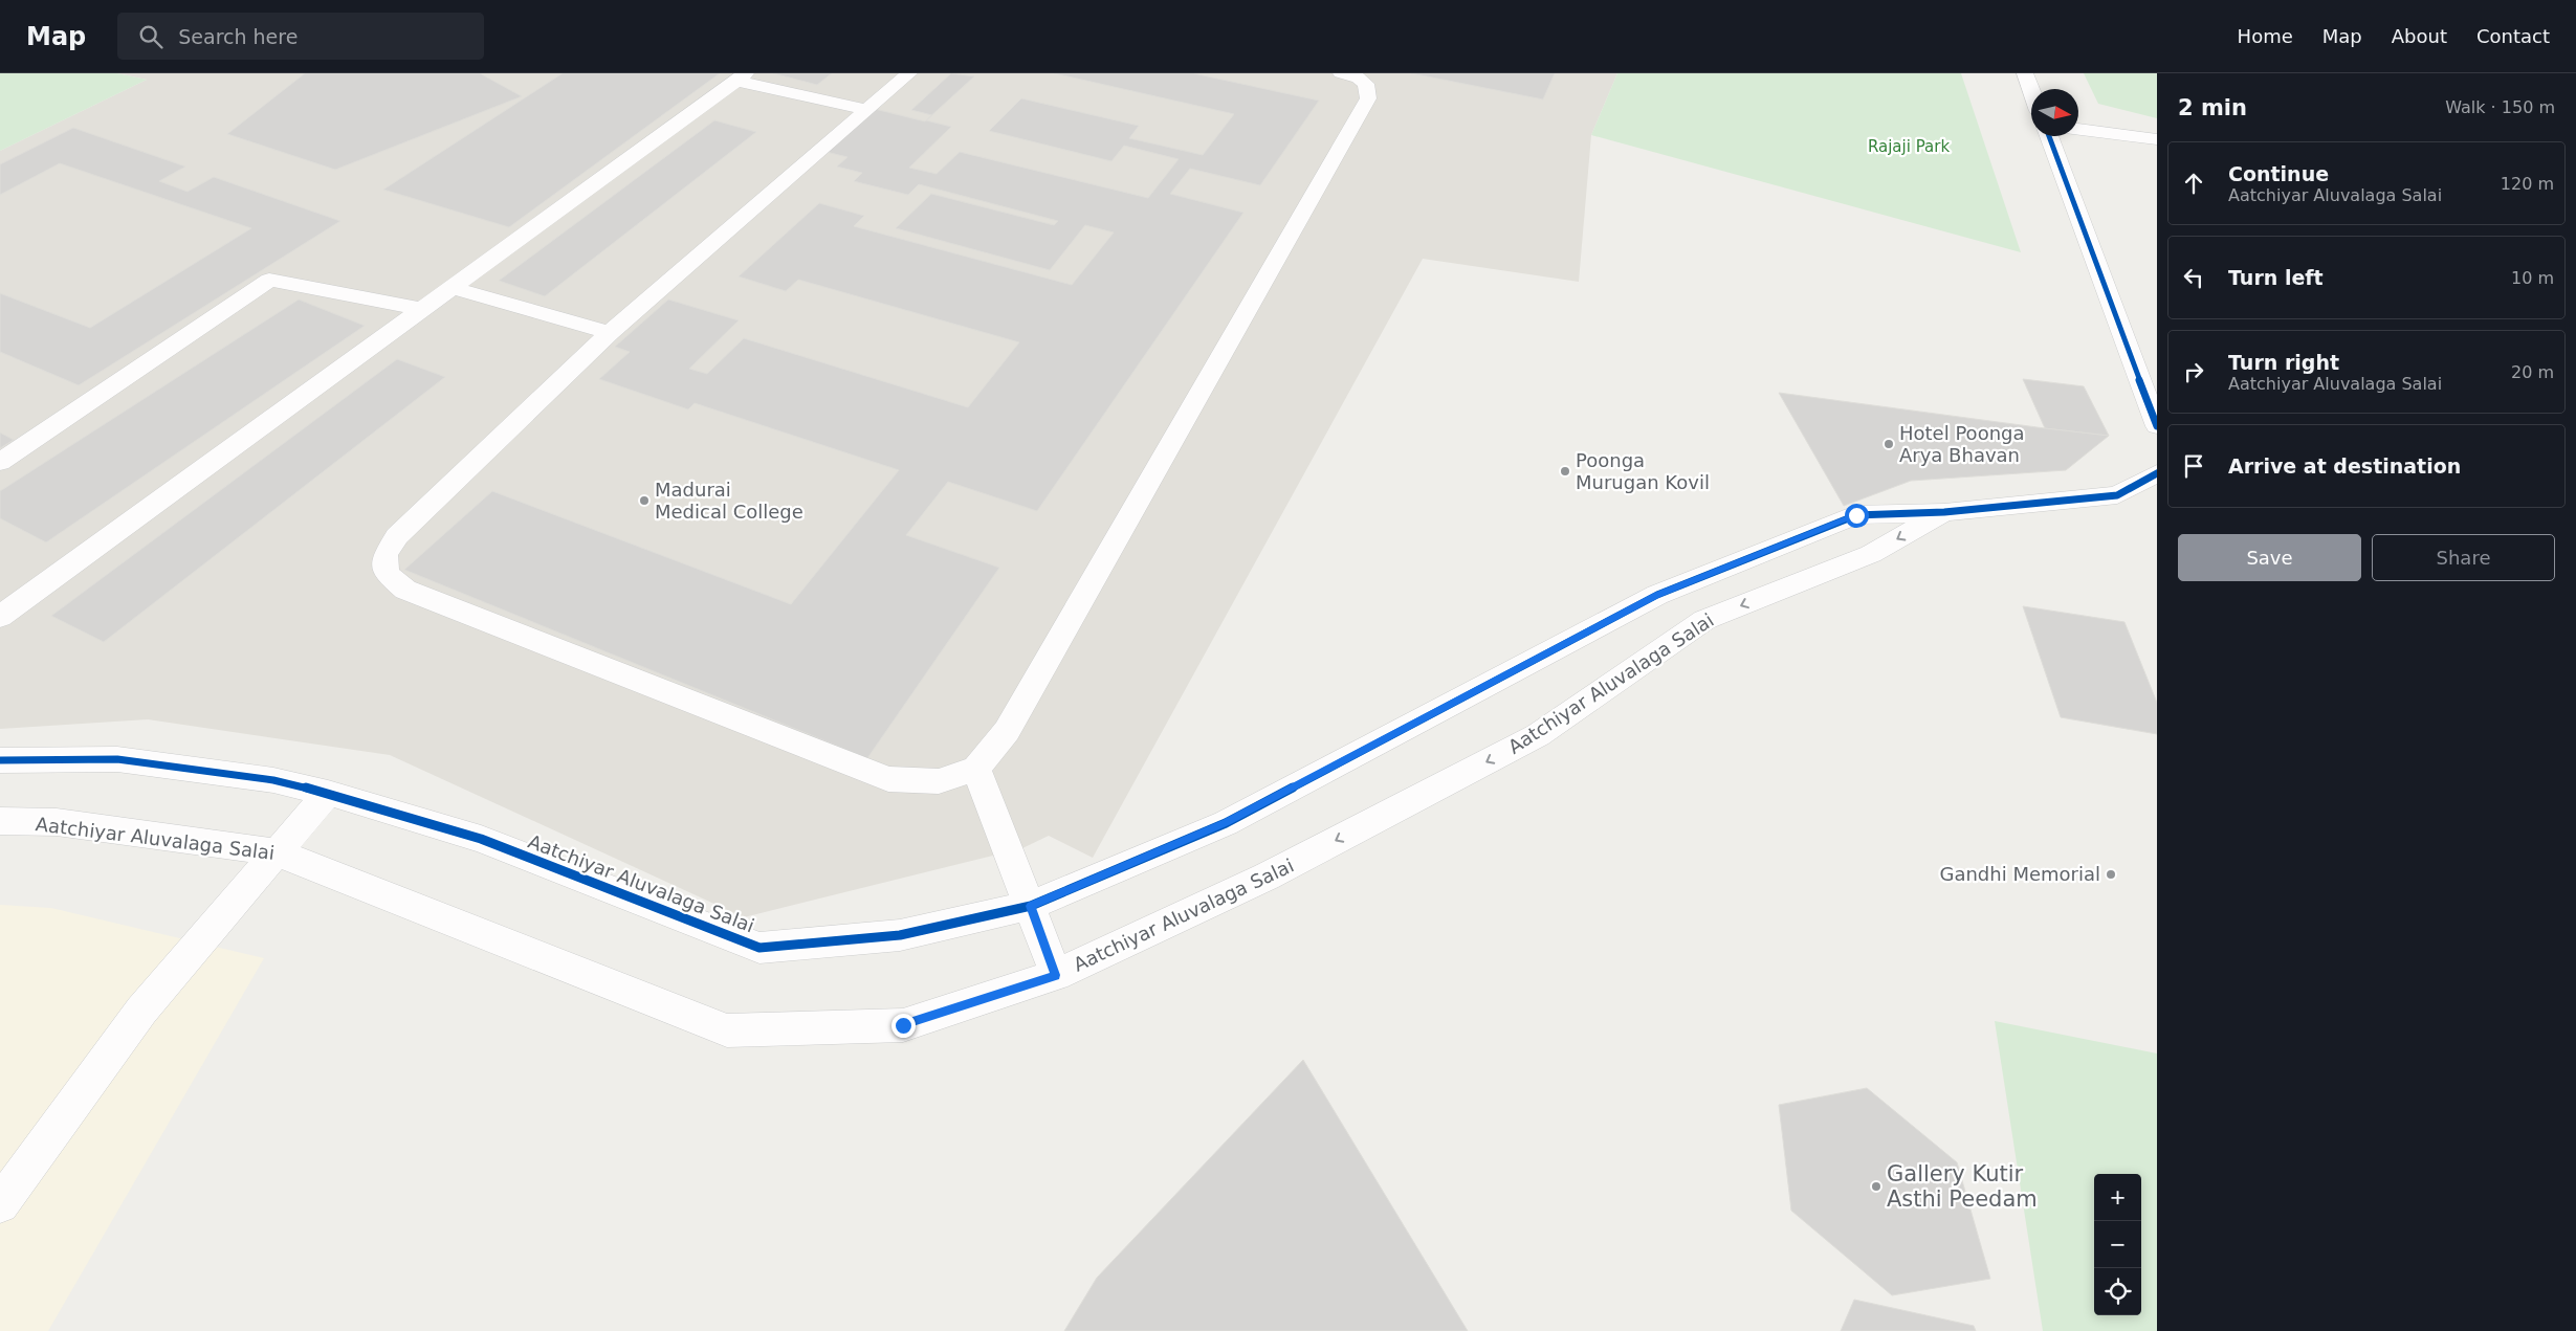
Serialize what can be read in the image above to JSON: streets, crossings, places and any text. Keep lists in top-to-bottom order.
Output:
{
  "streets": {
    "street": ["Aatchiyar Aluvalaga Salai"]
  },
  "parks": ["Rajaji Park"],
  "places": [
    "Hotel Poonga Arya Bhavan",
    "Poonga Murugan Kovil",
    "Madurai Medical College",
    "Gandhi Memorial",
    "Gallery Kutir Asthi Peedam"
  ],
  "north": "right",
  "page": {
    "header": "Map",
    "search": "Search here",
    "nav": [
      "Home",
      "Map",
      "About",
      "Contact"
    ],
    "heading": ["2 min", "Walk · 150 m"],
    "list": [
      ["Continue", "Aatchiyar Aluvalaga Salai", "120 m"],
      ["Turn left", "10 m"],
      ["Turn right", "Aatchiyar Aluvalaga Salai", "20 m"],
      "Arrive at destination"
    ],
    "buttons": ["Save", "Share"],
    "map_buttons": ["+", "−"]
  }
}
